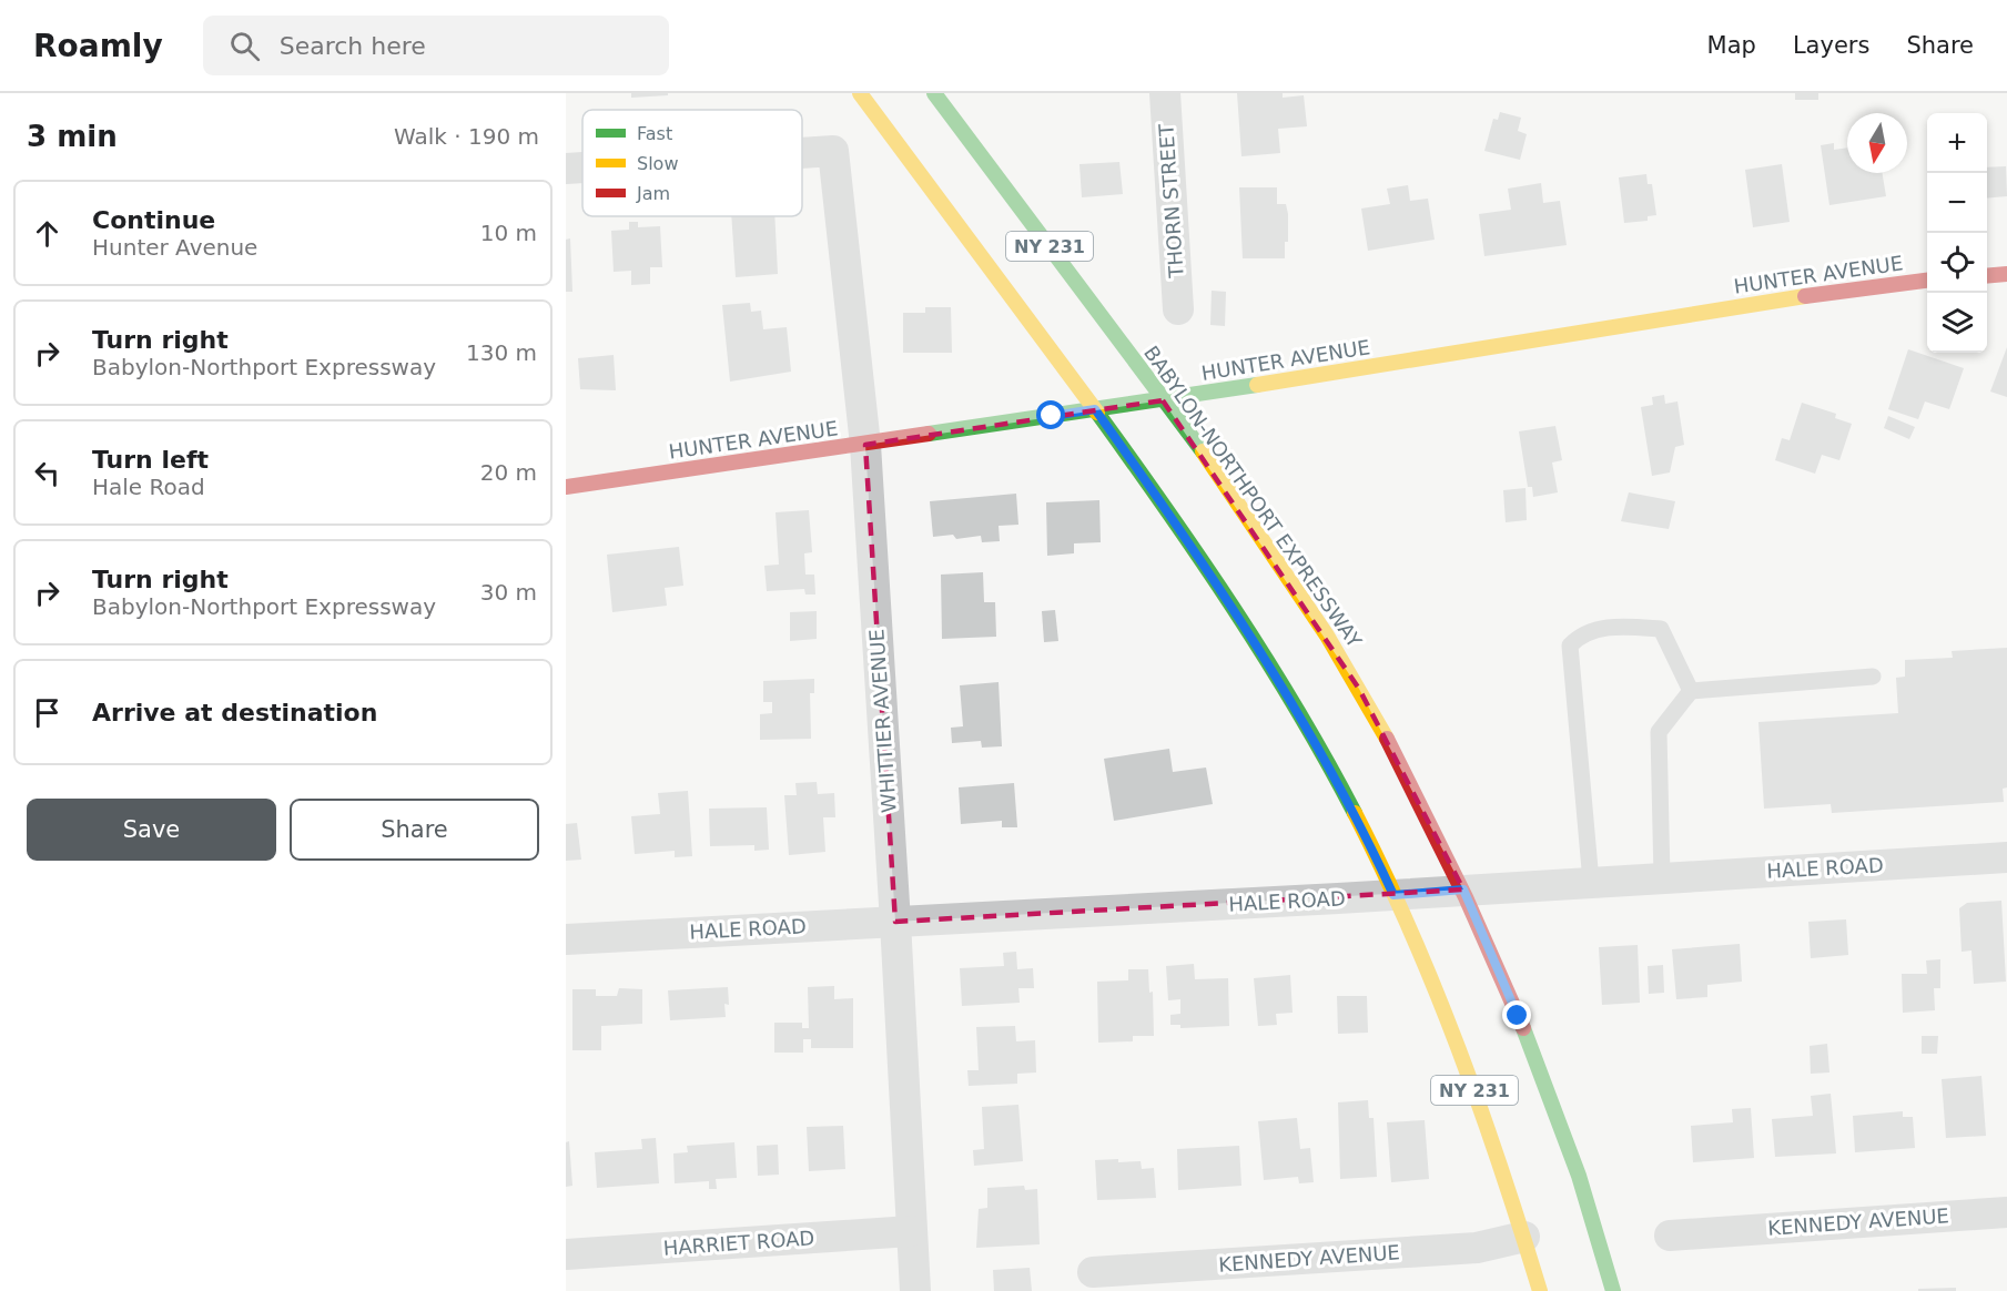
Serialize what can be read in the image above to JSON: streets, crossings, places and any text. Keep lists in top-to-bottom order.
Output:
{
  "streets": {
    "main road": ["NY 231", "HUNTER AVENUE", "BABYLON-NORTHPORT EXPRESSWAY"],
    "street": [
      "THORN STREET",
      "WHITTIER AVENUE",
      "HALE ROAD",
      "KENNEDY AVENUE",
      "HARRIET ROAD"
    ]
  },
  "crossings": [
    ["NY 231", "HUNTER AVENUE"],
    ["NY 231", "HALE ROAD"],
    ["NY 231", "KENNEDY AVENUE"],
    ["HUNTER AVENUE", "BABYLON-NORTHPORT EXPRESSWAY"],
    ["HUNTER AVENUE", "WHITTIER AVENUE"],
    ["BABYLON-NORTHPORT EXPRESSWAY", "HALE ROAD"],
    ["WHITTIER AVENUE", "HALE ROAD"],
    ["WHITTIER AVENUE", "HARRIET ROAD"]
  ],
  "legend": ["Fast", "Slow", "Jam"],
  "north": "bottom",
  "page": {
    "header": "Roamly",
    "search": "Search here",
    "nav": ["Map", "Layers", "Share"],
    "heading": ["3 min", "Walk · 190 m"],
    "map_buttons": ["+", "−"],
    "list": [
      ["Continue", "Hunter Avenue", "10 m"],
      ["Turn right", "Babylon-Northport Expressway", "130 m"],
      ["Turn left", "Hale Road", "20 m"],
      ["Turn right", "Babylon-Northport Expressway", "30 m"],
      "Arrive at destination"
    ],
    "buttons": ["Save", "Share"]
  }
}
